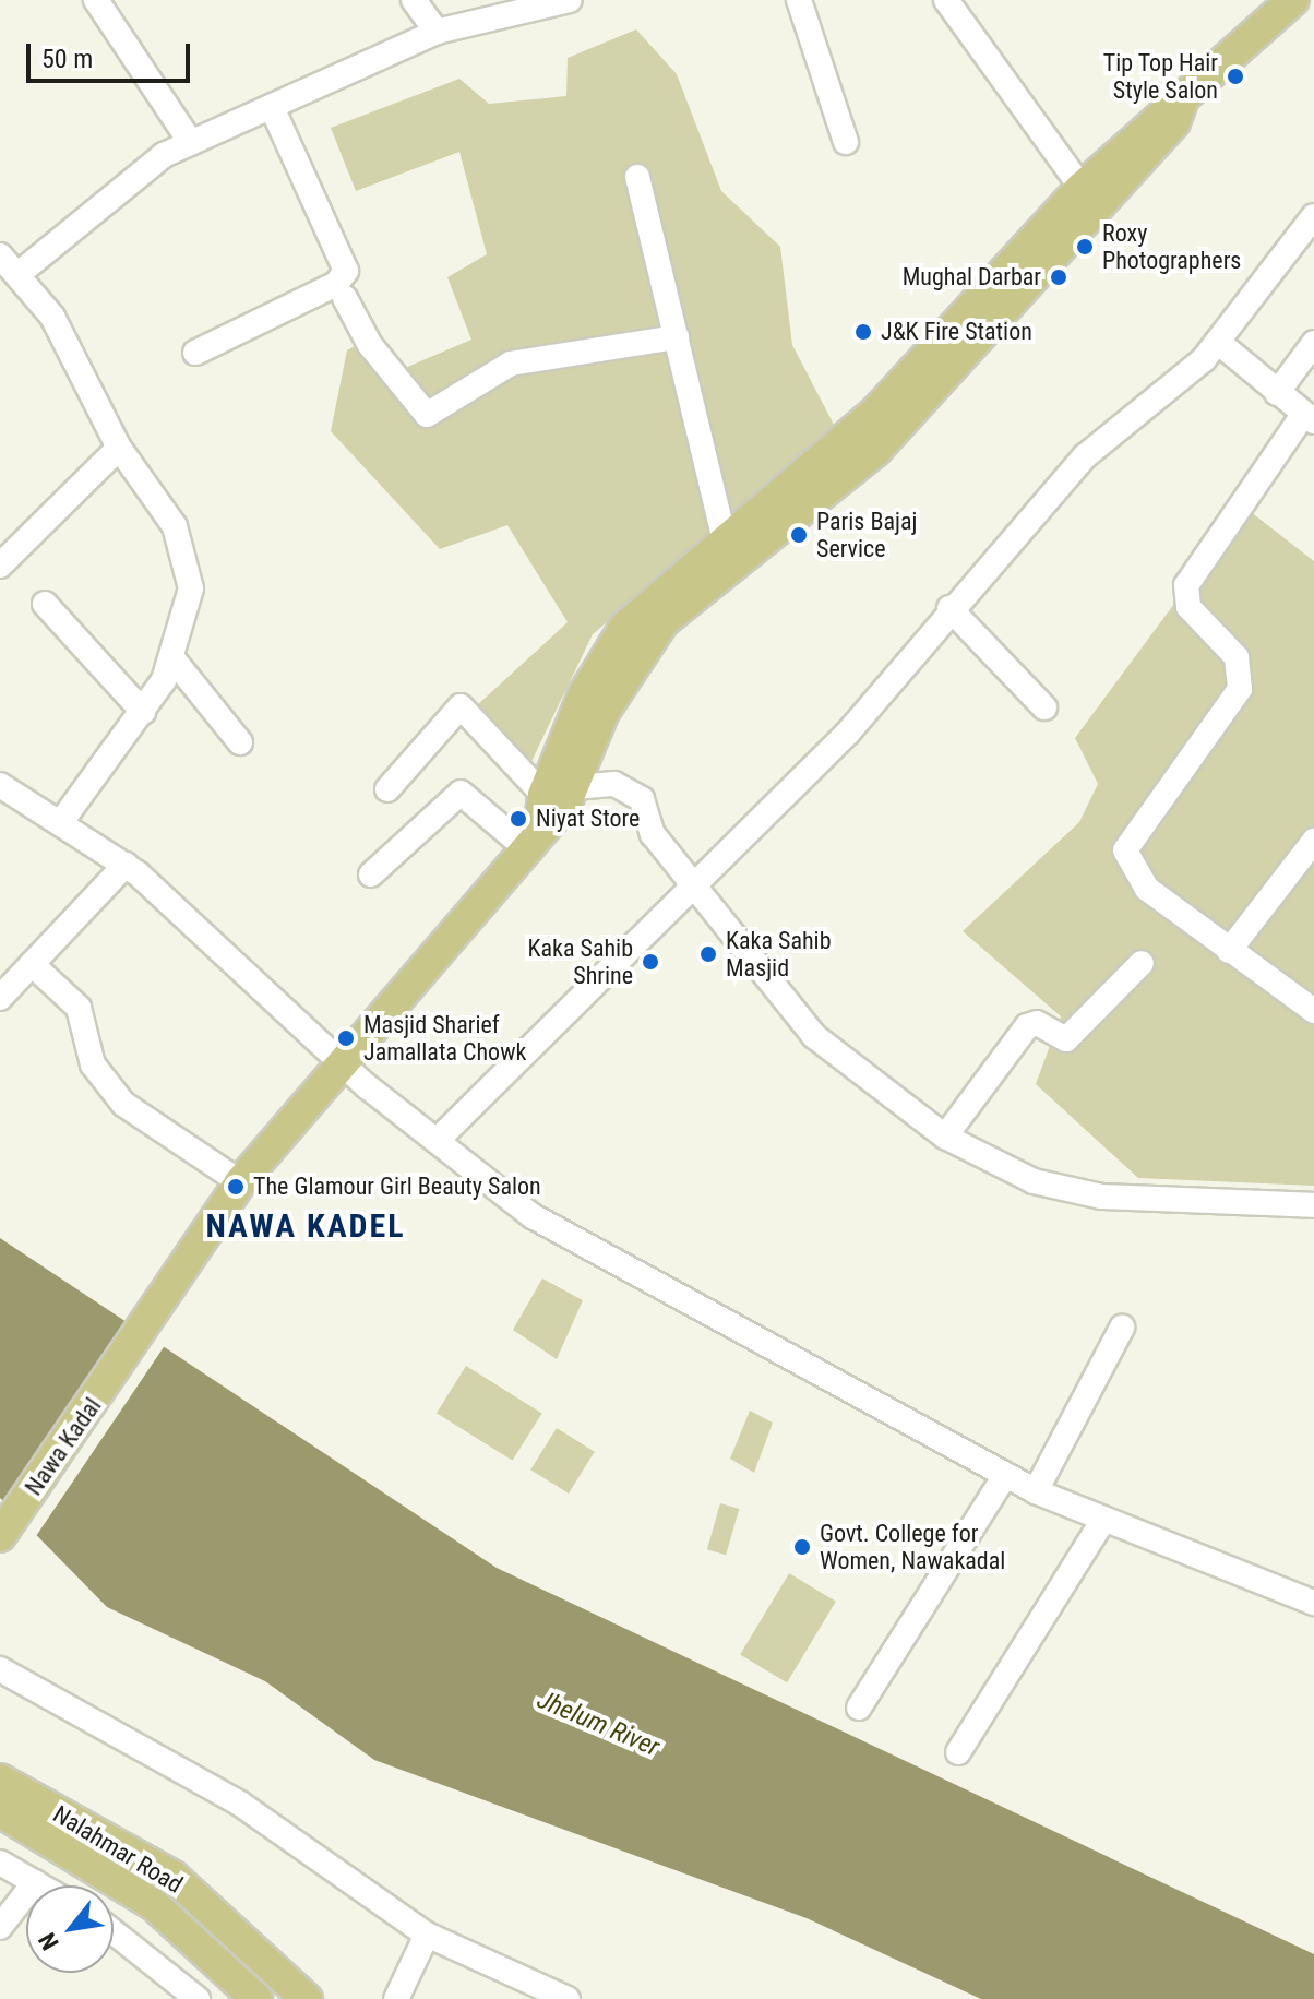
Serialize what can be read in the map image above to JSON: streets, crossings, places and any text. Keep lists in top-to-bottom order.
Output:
{
  "streets": {
    "main road": ["Nawa Kadal", "Nalahmar Road"]
  },
  "districts": ["NAWA KADEL"],
  "water": ["Jhelum River"],
  "places": [
    "Tip Top Hair Style Salon",
    "Roxy Photographers",
    "Mughal Darbar",
    "J&K Fire Station",
    "Paris Bajaj Service",
    "Niyat Store",
    "Kaka Sahib Masjid",
    "Kaka Sahib Shrine",
    "Masjid Sharief Jamallata Chowk",
    "The Glamour Girl Beauty Salon",
    "Govt. College for Women, Nawakadal"
  ],
  "scale_bar": "50 m",
  "north": "bottom left"
}
